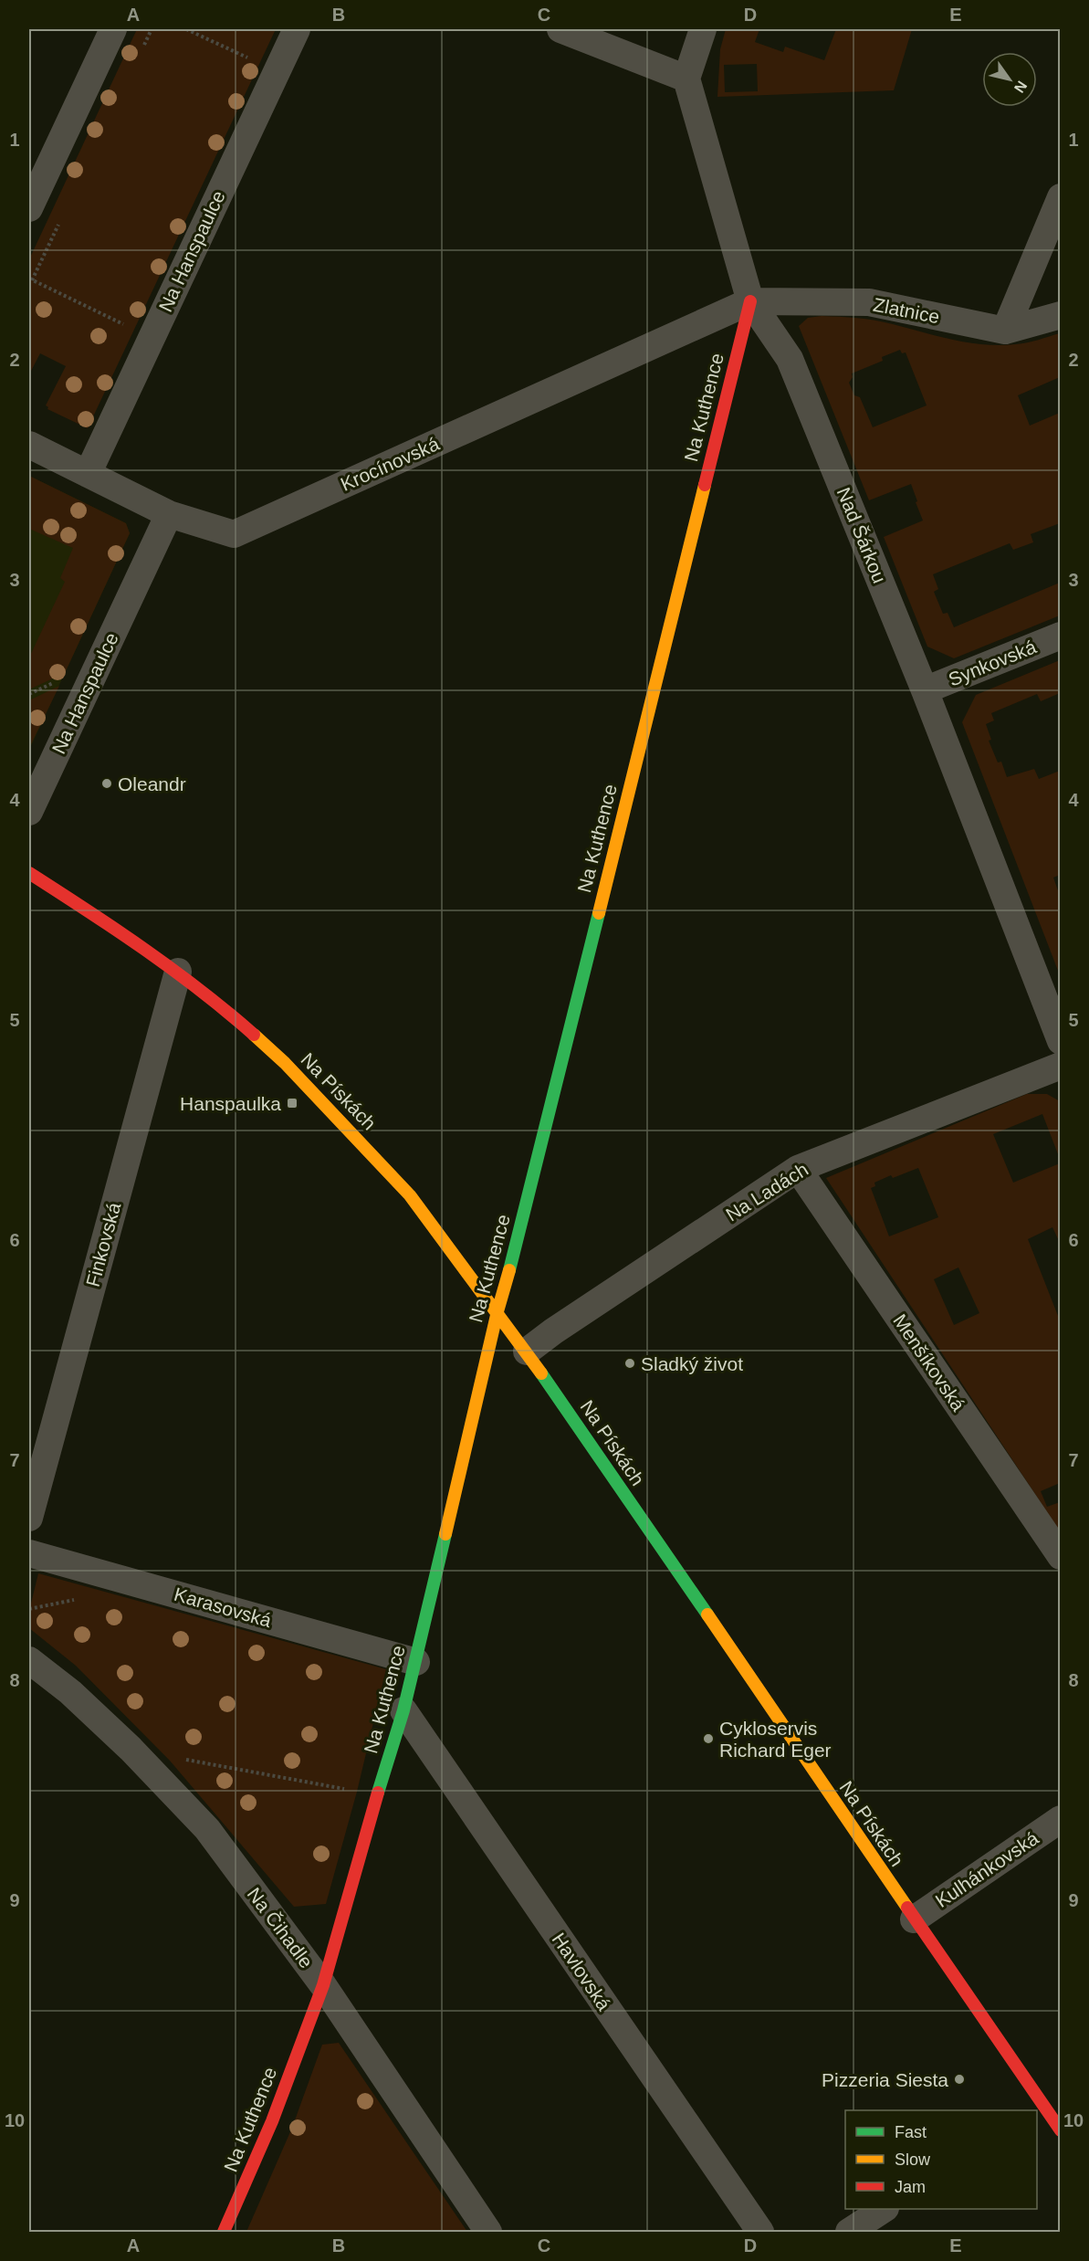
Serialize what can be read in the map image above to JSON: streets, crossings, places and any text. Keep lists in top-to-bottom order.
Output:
{
  "streets": {
    "street": [
      "Na Hanspaulce",
      "Zlatnice",
      "Na Kuthence",
      "Krocínovská",
      "Nad Šárkou",
      "Synkovská",
      "Na Pískách",
      "Na Ladách",
      "Finkovská",
      "Menšíkovská",
      "Karasovská",
      "Kulhánkovská",
      "Na Čihadle",
      "Havlovská"
    ]
  },
  "crossings": [
    ["Na Hanspaulce", "Krocínovská"],
    ["Zlatnice", "Na Kuthence"],
    ["Zlatnice", "Krocínovská"],
    ["Zlatnice", "Nad Šárkou"],
    ["Na Kuthence", "Krocínovská"],
    ["Na Kuthence", "Nad Šárkou"],
    ["Na Kuthence", "Na Pískách"],
    ["Na Kuthence", "Karasovská"],
    ["Na Kuthence", "Na Čihadle"],
    ["Na Kuthence", "Havlovská"],
    ["Krocínovská", "Nad Šárkou"],
    ["Nad Šárkou", "Synkovská"],
    ["Na Pískách", "Na Ladách"],
    ["Na Pískách", "Finkovská"],
    ["Na Pískách", "Kulhánkovská"],
    ["Na Ladách", "Menšíkovská"]
  ],
  "places": {
    "other": [
      "Oleandr",
      "Sladký život",
      "Cykloservis Richard Eger",
      "Pizzeria Siesta"
    ],
    "transit": ["Hanspaulka"]
  },
  "legend": ["Fast", "Slow", "Jam"],
  "north": "bottom right",
  "grid": {
    "columns": [
      "A",
      "B",
      "C",
      "D",
      "E"
    ],
    "rows": [
      "1",
      "2",
      "3",
      "4",
      "5",
      "6",
      "7",
      "8",
      "9",
      "10"
    ]
  }
}
